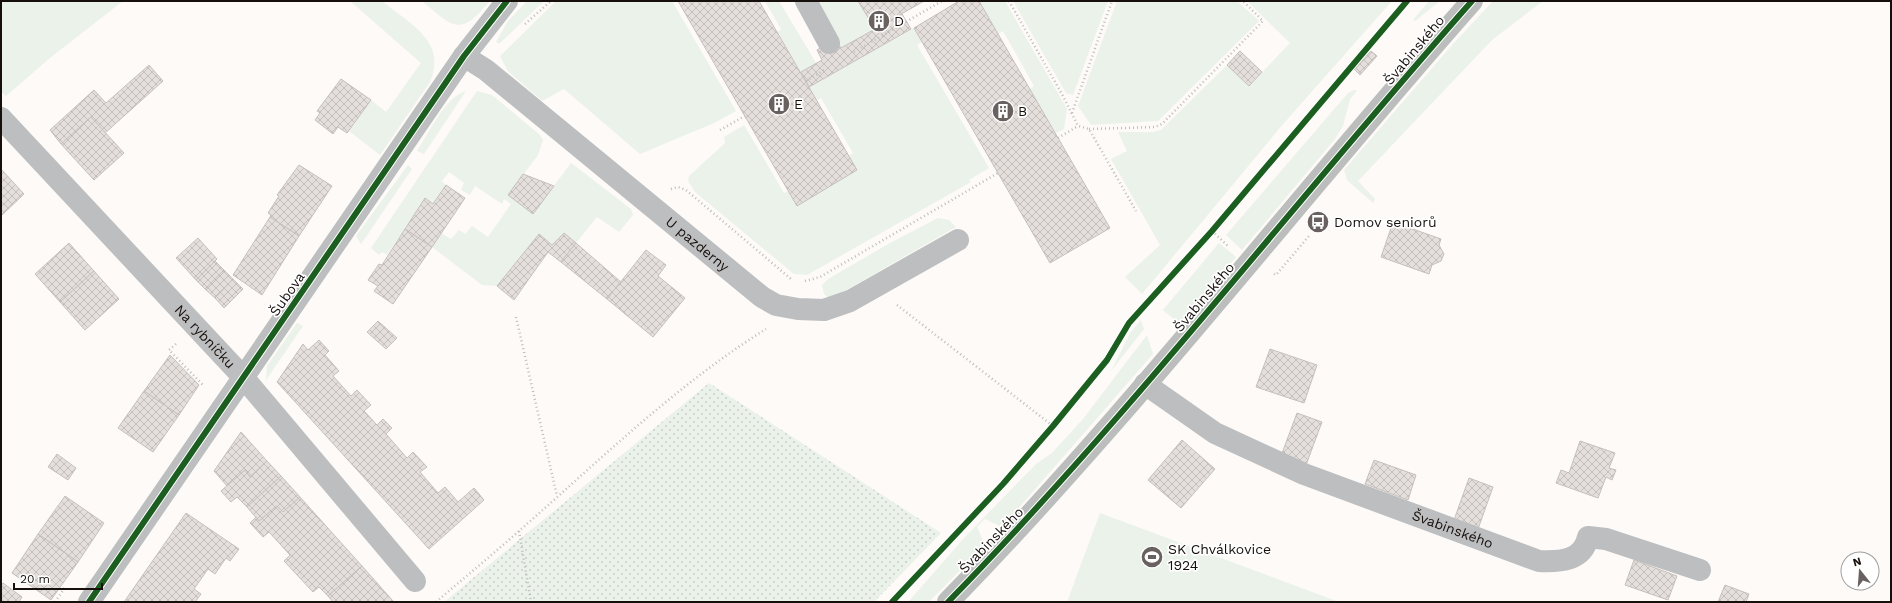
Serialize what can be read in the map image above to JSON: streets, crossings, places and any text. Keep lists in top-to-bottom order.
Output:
{
  "streets": {
    "street": [
      "Švabinského",
      "U pazderny",
      "Šubova",
      "Na rybníčku"
    ]
  },
  "crossings": [
    ["U pazderny", "Šubova"],
    ["Šubova", "Na rybníčku"]
  ],
  "places": {
    "building": ["D", "E", "B"],
    "bus stop": ["Domov seniorů"],
    "sports": ["SK Chválkovice 1924"]
  },
  "scale_bar": "20 m",
  "north": "top"
}
